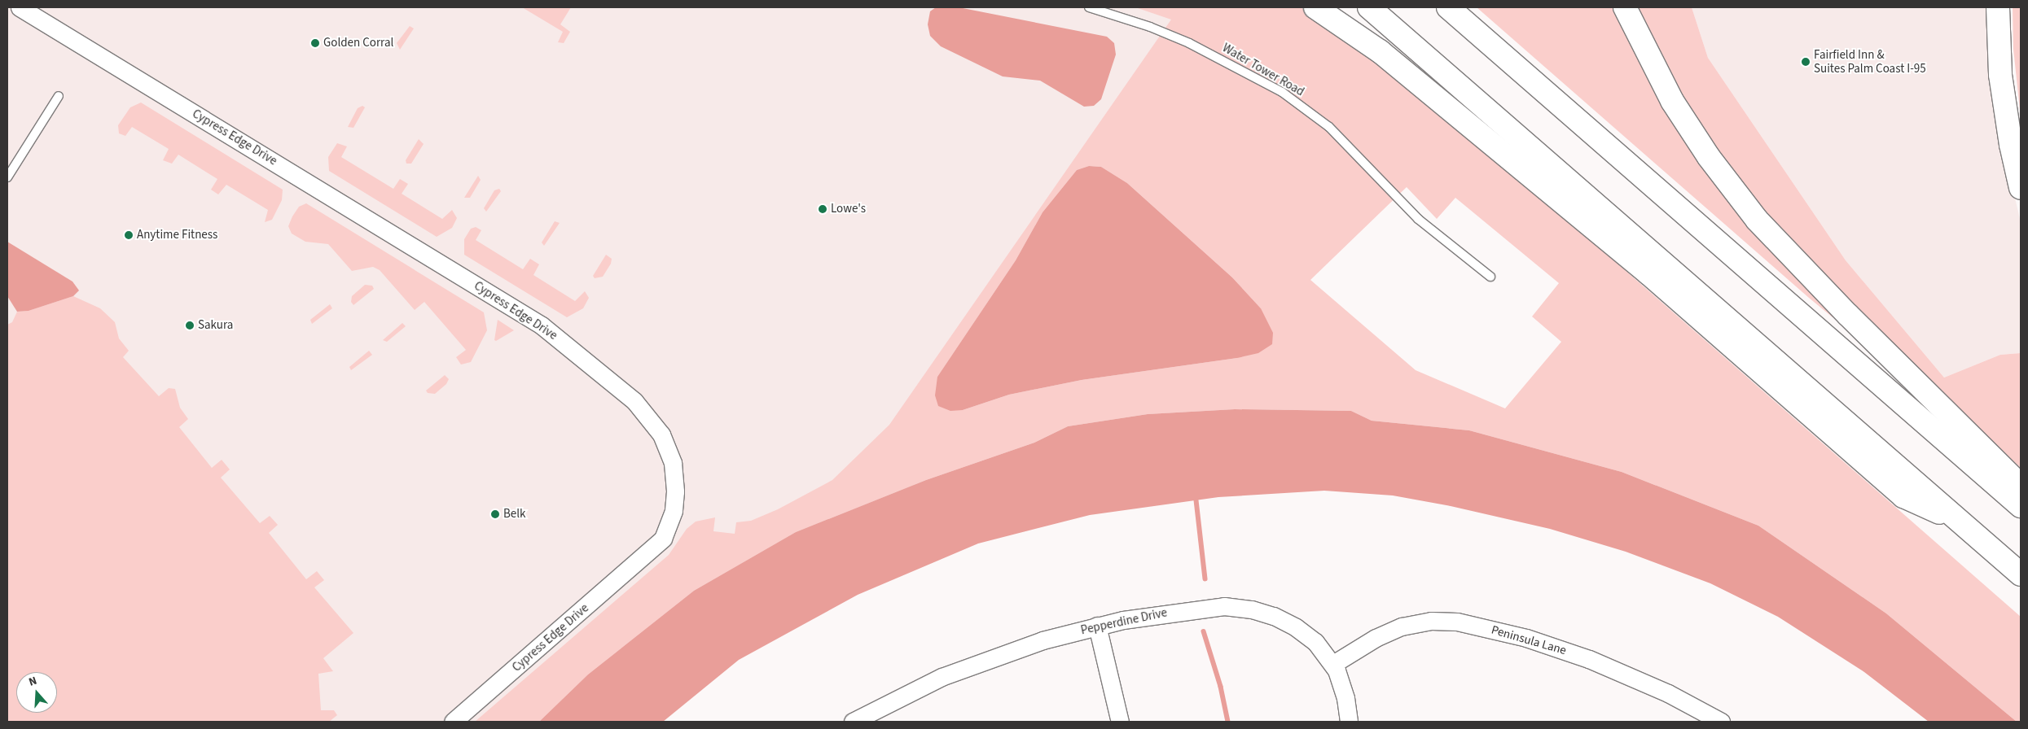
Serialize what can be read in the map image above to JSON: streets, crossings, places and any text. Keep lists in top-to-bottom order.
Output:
{
  "streets": {
    "street": ["Cypress Edge Drive", "Pepperdine Drive", "Peninsula Lane"],
    "lane": ["Water Tower Road"]
  },
  "crossings": [
    ["Pepperdine Drive", "Peninsula Lane"]
  ],
  "places": [
    "Golden Corral",
    "Fairfield Inn & Suites Palm Coast I-95",
    "Lowe's",
    "Anytime Fitness",
    "Sakura",
    "Belk"
  ],
  "north": "top"
}
